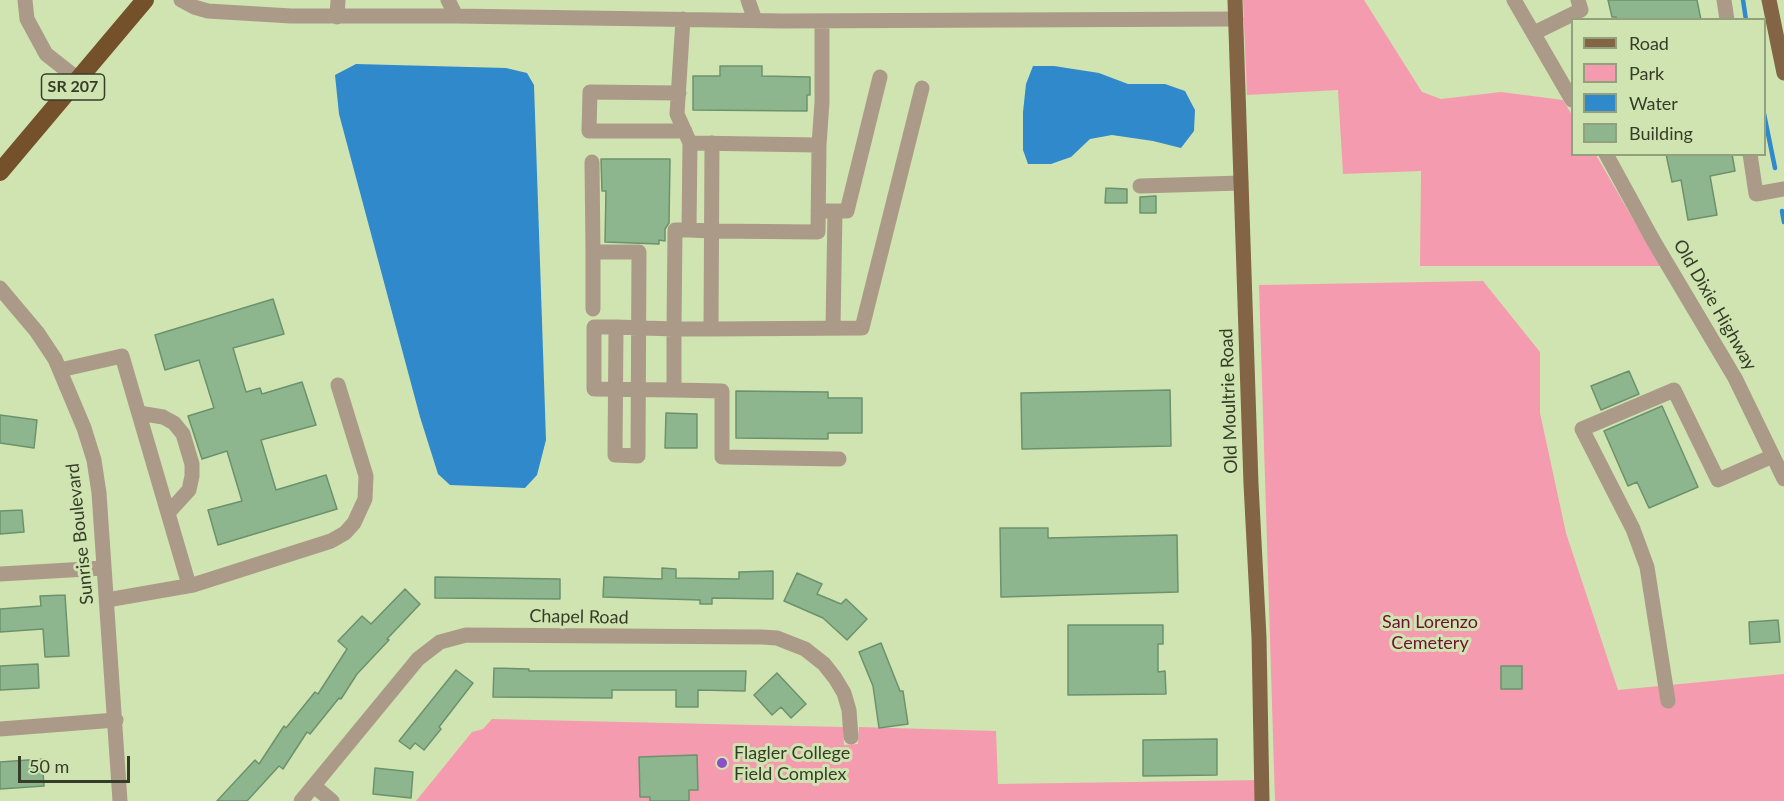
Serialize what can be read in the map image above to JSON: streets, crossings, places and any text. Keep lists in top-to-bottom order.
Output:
{
  "streets": {
    "highway": ["SR 207"],
    "main road": ["Old Moultrie Road"],
    "street": ["Old Dixie Highway", "Sunrise Boulevard", "Chapel Road"]
  },
  "parks": ["San Lorenzo Cemetery"],
  "places": ["Flagler College Field Complex"],
  "legend": [
    "Road",
    "Park",
    "Water",
    "Building"
  ],
  "scale_bar": "50 m"
}
